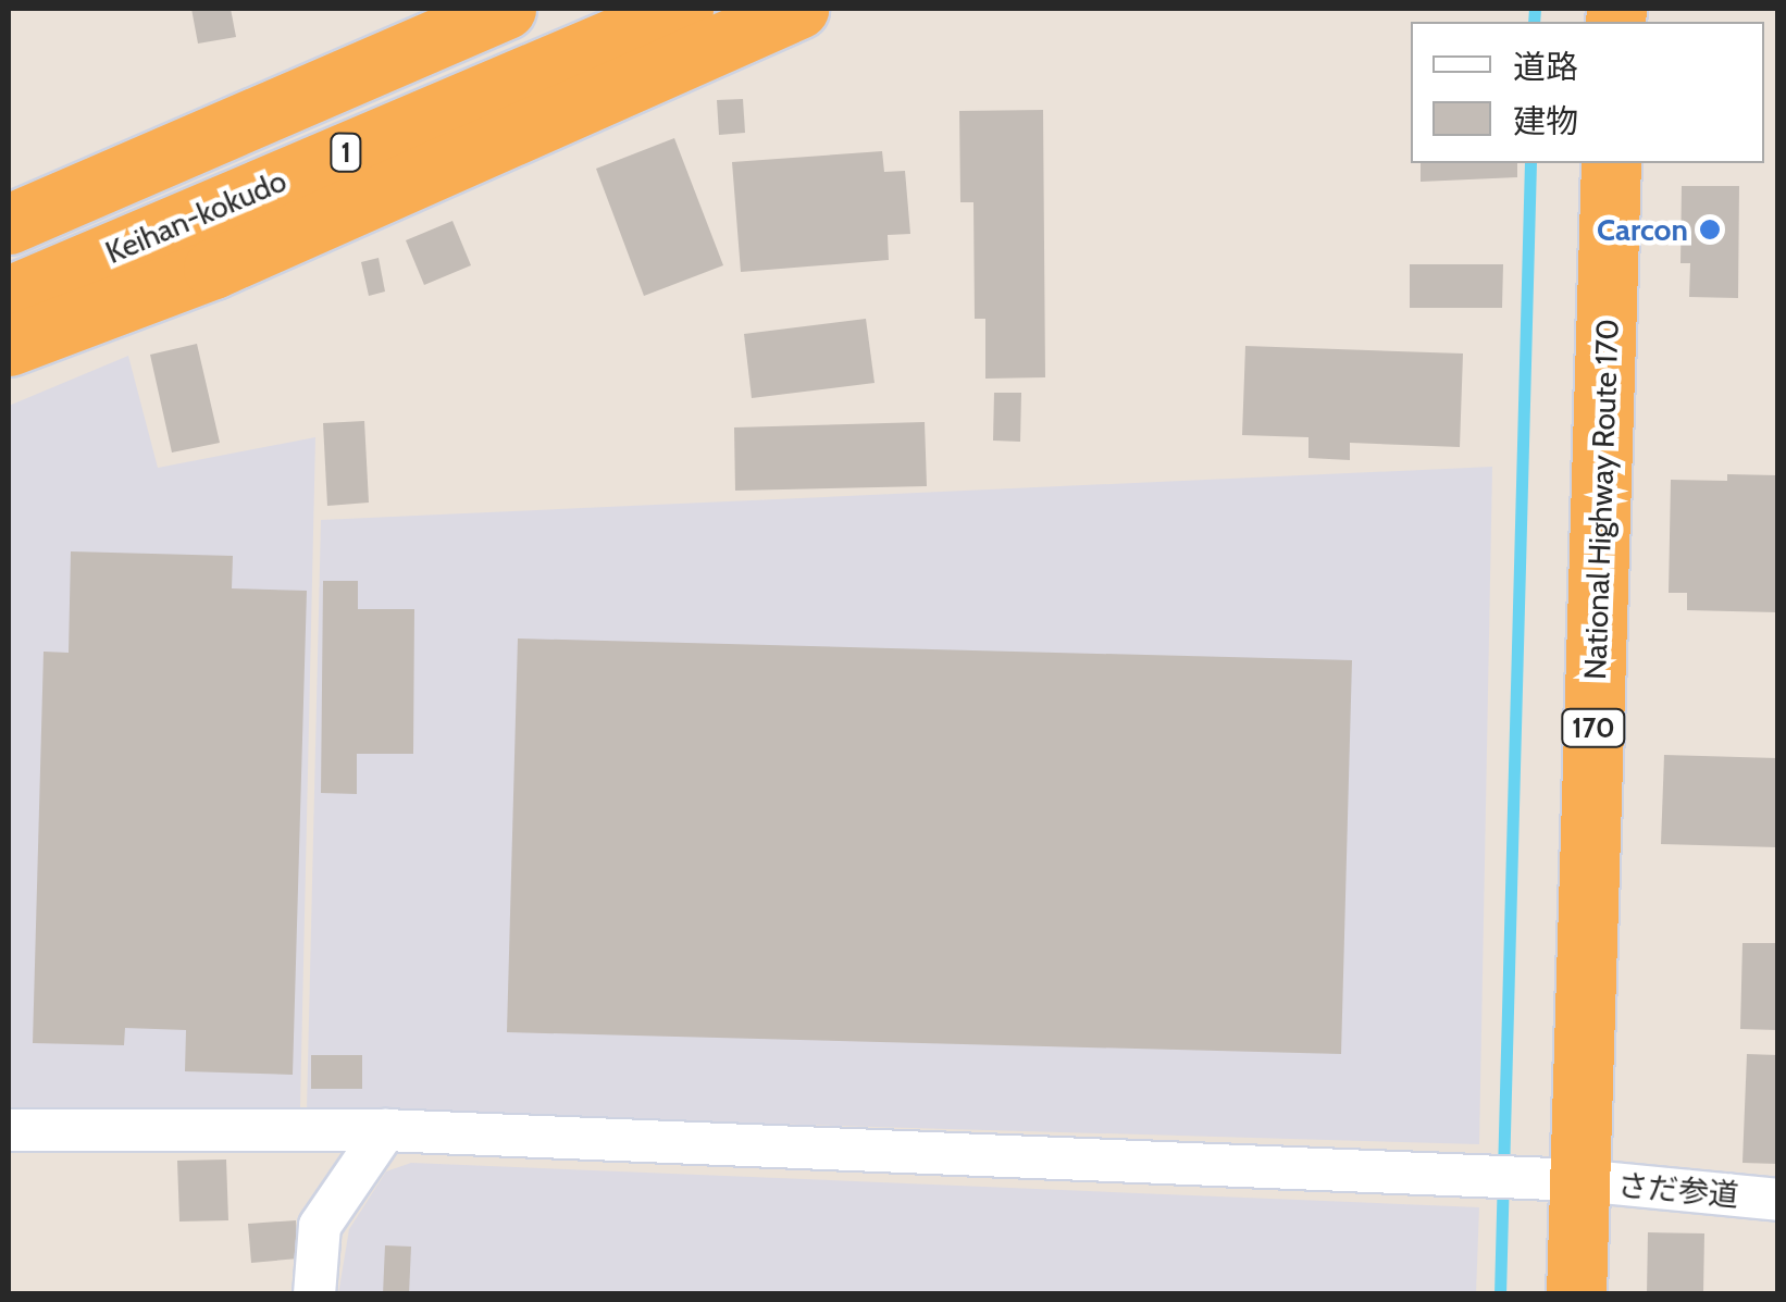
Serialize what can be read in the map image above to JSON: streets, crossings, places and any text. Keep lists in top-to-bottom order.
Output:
{
  "streets": {
    "highway": [
      "1",
      "Keihan-kokudo",
      "National Highway Route 170",
      "170"
    ],
    "street": ["さだ参道"]
  },
  "crossings": [
    ["National Highway Route 170", "さだ参道"]
  ],
  "places": ["Carcon"],
  "legend": ["道路", "建物"]
}
